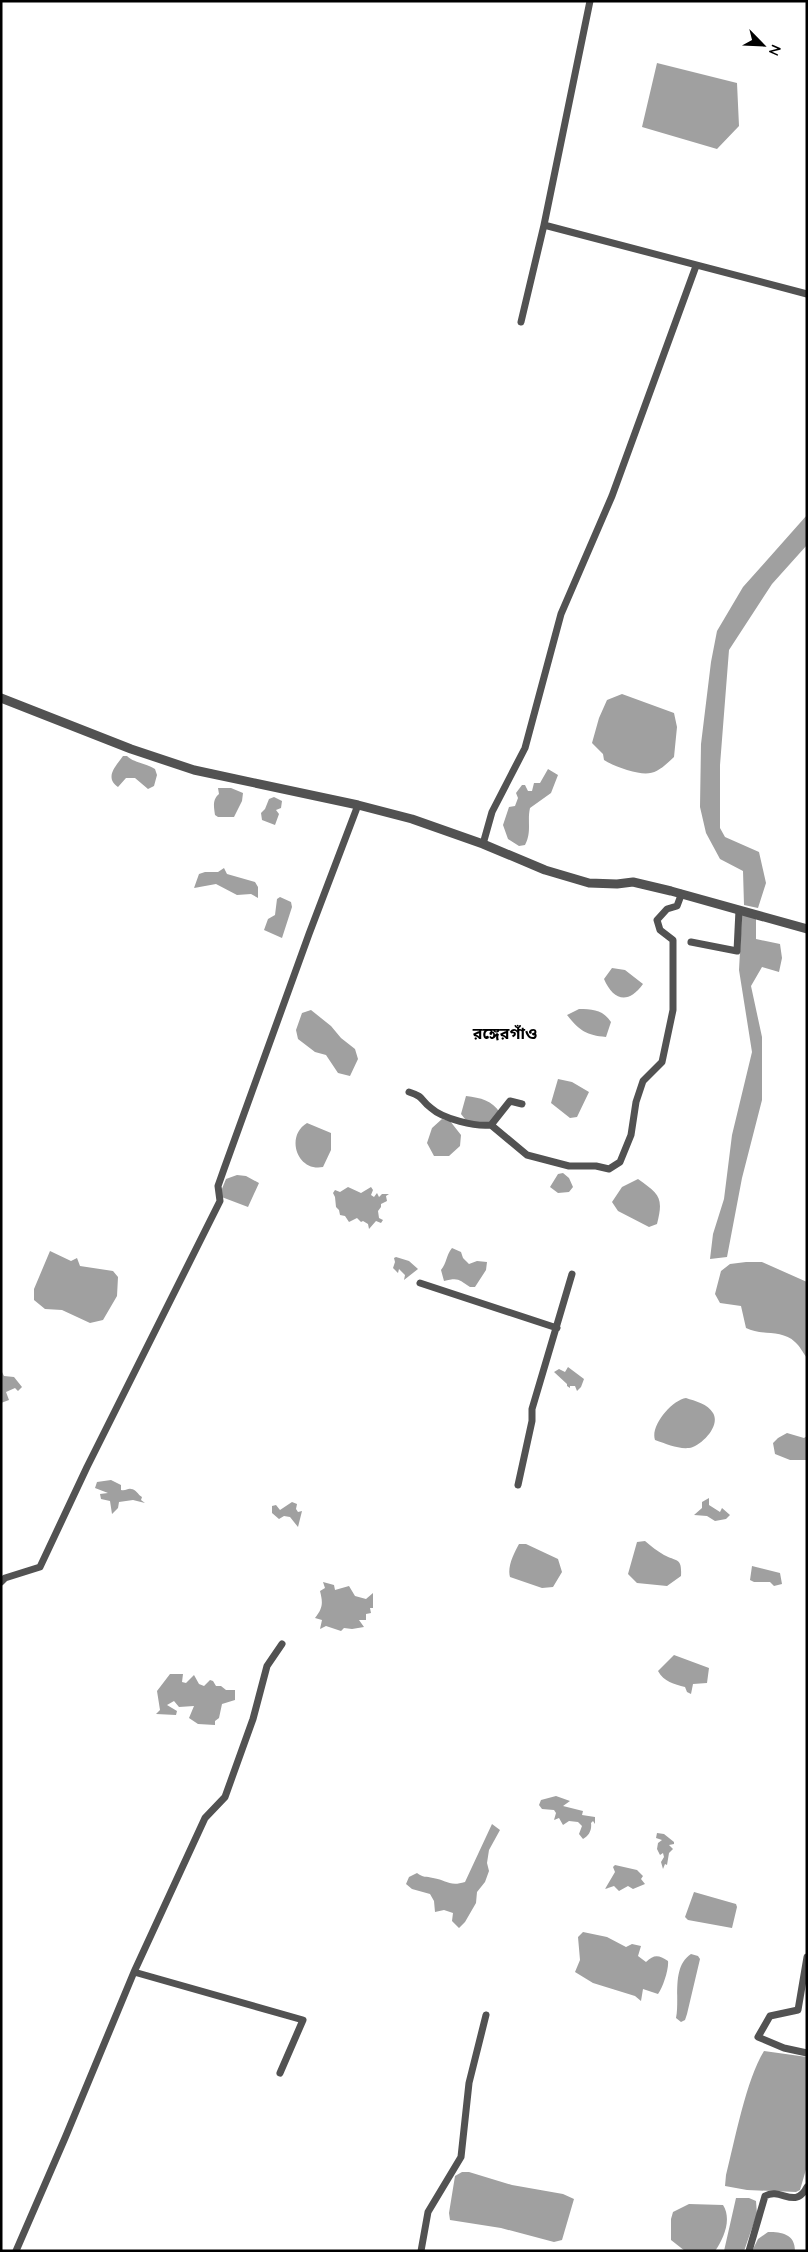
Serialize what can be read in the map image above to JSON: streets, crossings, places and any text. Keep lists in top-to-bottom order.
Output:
{
  "districts": ["রঙ্গেরগাঁও"],
  "north": "bottom right"
}
